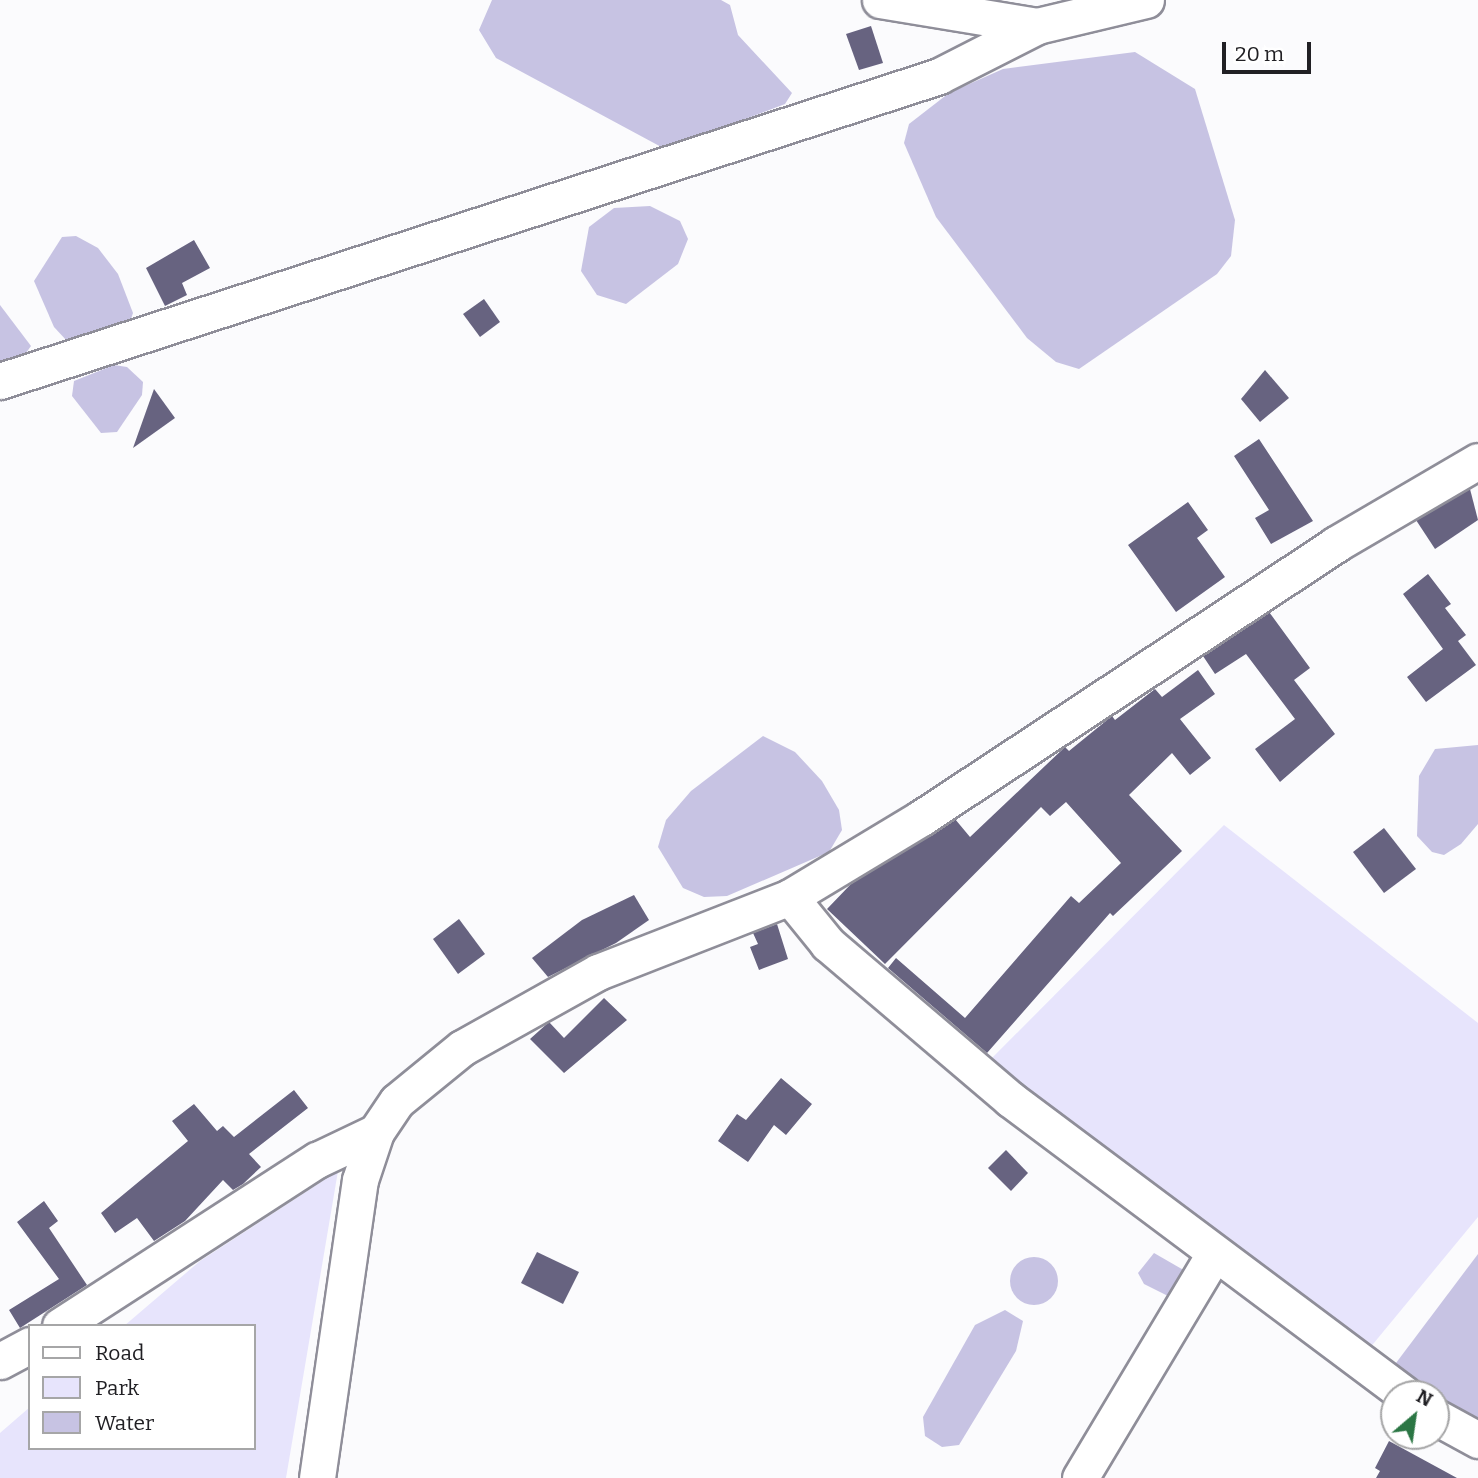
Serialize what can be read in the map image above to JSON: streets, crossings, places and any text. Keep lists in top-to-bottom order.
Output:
{
  "legend": ["Road", "Park", "Water"],
  "scale_bar": "20 m",
  "north": "top right"
}
